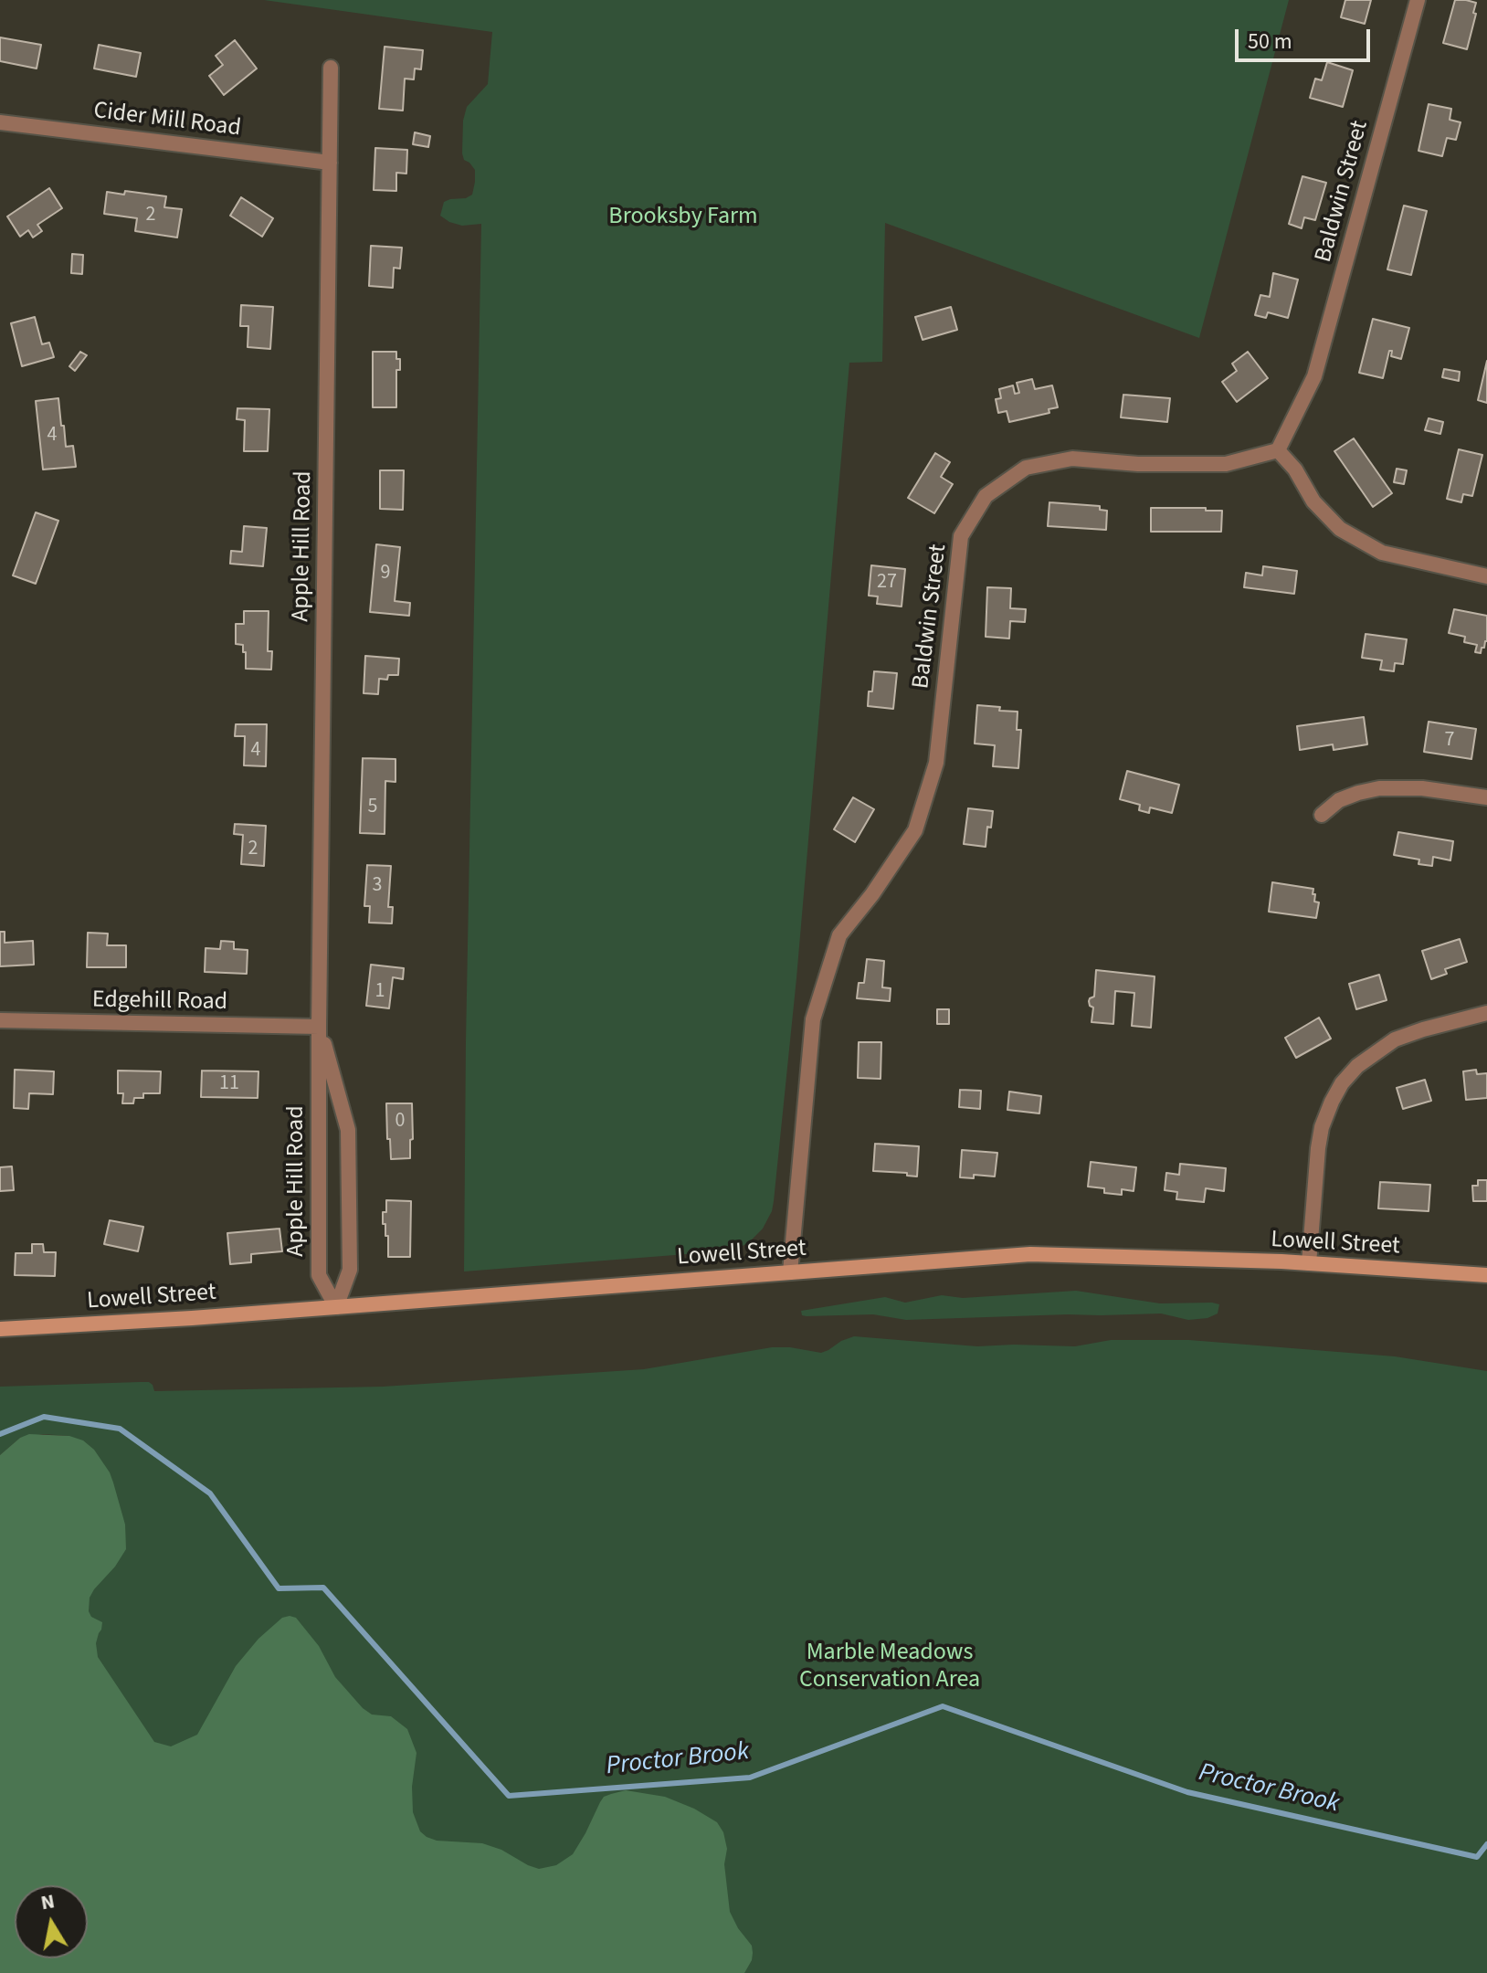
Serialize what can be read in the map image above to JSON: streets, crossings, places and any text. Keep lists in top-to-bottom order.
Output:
{
  "streets": {
    "main road": ["Lowell Street"],
    "street": [
      "Cider Mill Road",
      "Baldwin Street",
      "Apple Hill Road",
      "Edgehill Road"
    ]
  },
  "crossings": [
    ["Cider Mill Road", "Apple Hill Road"],
    ["Baldwin Street", "Lowell Street"],
    ["Apple Hill Road", "Edgehill Road"],
    ["Apple Hill Road", "Lowell Street"]
  ],
  "water": ["Proctor Brook"],
  "parks": ["Brooksby Farm", "Marble Meadows Conservation Area"],
  "house_numbers": [
    "2",
    "4",
    "9",
    "27",
    "7",
    "4",
    "5",
    "2",
    "3",
    "1",
    "11",
    "0"
  ],
  "scale_bar": "50 m",
  "north": "top"
}
